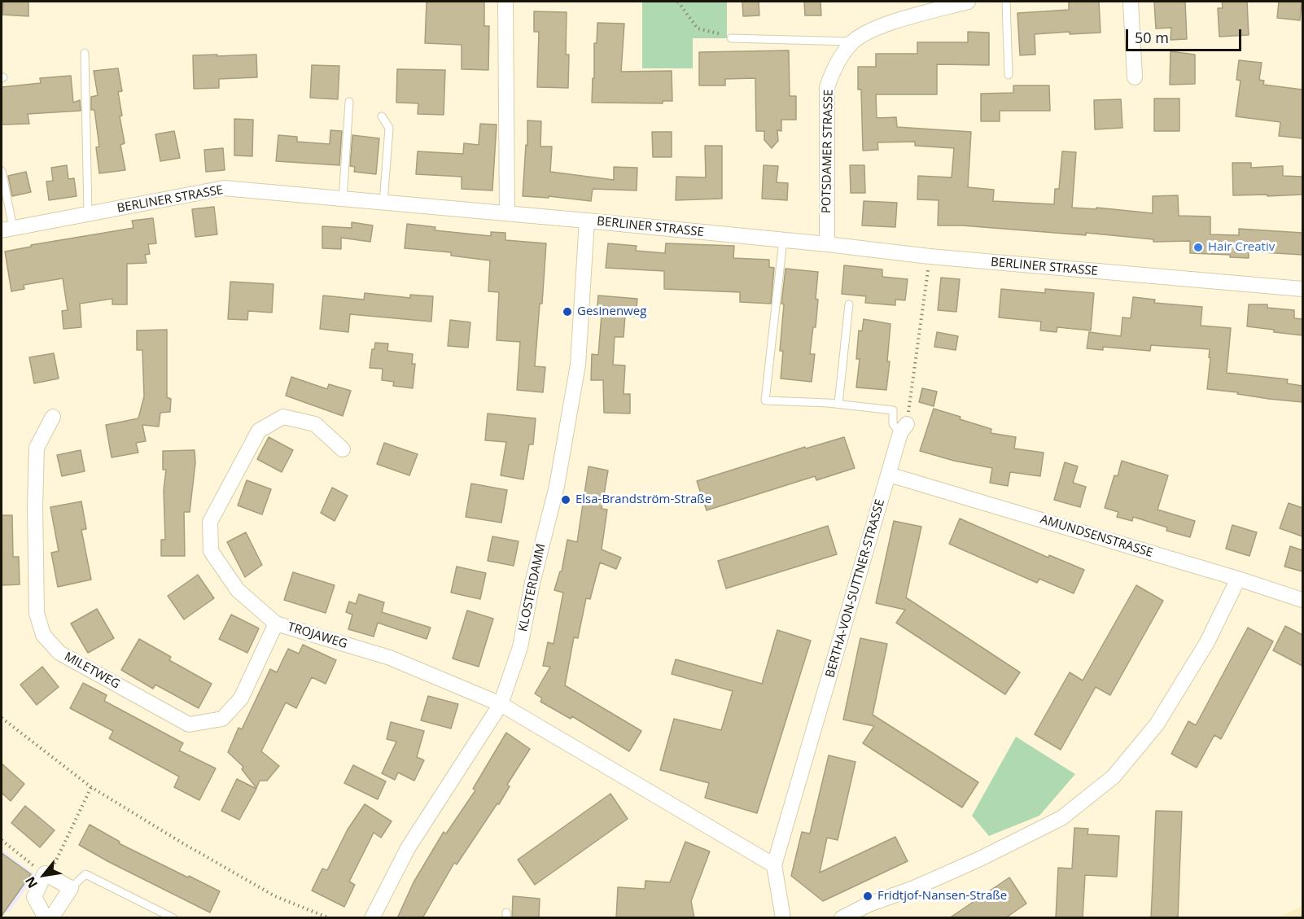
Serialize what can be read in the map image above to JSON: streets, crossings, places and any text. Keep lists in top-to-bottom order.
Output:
{
  "streets": {
    "street": [
      "POTSDAMER STRASSE",
      "BERLINER STRASSE",
      "AMUNDSENSTRASSE",
      "KLOSTERDAMM",
      "BERTHA-VON-SUTTNER-STRASSE",
      "TROJAWEG",
      "MILETWEG"
    ]
  },
  "crossings": [
    ["POTSDAMER STRASSE", "BERLINER STRASSE"],
    ["BERLINER STRASSE", "KLOSTERDAMM"],
    ["AMUNDSENSTRASSE", "BERTHA-VON-SUTTNER-STRASSE"],
    ["KLOSTERDAMM", "TROJAWEG"],
    ["TROJAWEG", "MILETWEG"]
  ],
  "places": [
    "Hair Creativ",
    "Gesinenweg",
    "Elsa-Brandström-Straße",
    "Fridtjof-Nansen-Straße"
  ],
  "scale_bar": "50 m",
  "north": "bottom left"
}
